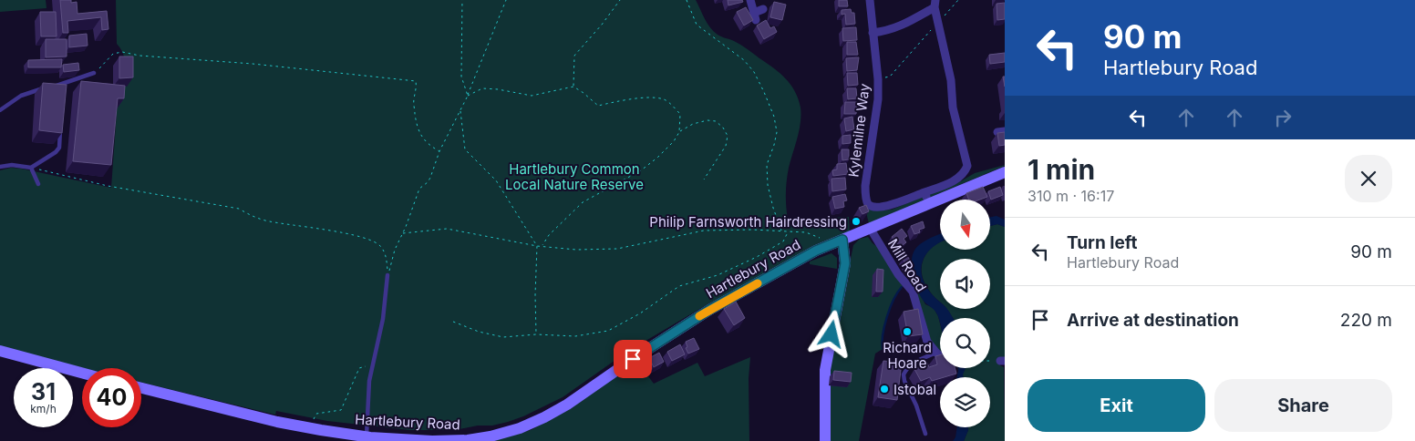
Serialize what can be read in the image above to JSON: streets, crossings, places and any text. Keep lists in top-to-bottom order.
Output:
{
  "streets": {
    "main road": ["Hartlebury Road"],
    "street": ["Kylemilne Way", "Mill Road"]
  },
  "crossings": [
    ["Mill Road", "Hartlebury Road"]
  ],
  "parks": ["Hartlebury Common Local Nature Reserve"],
  "places": ["Philip Farnsworth Hairdressing", "Richard Hoare", "Istobal"],
  "north": "bottom",
  "page": {
    "turn": ["90 m", "Hartlebury Road"],
    "heading": ["1 min", "310 m · 16:17"],
    "list": [
      {
        "name": "Turn left",
        "note": "Hartlebury Road",
        "value": "90 m"
      },
      {
        "name": "Arrive at destination",
        "value": "220 m"
      }
    ],
    "speed": "31 km/h",
    "limit": "40",
    "buttons": ["Exit", "Share"]
  }
}
